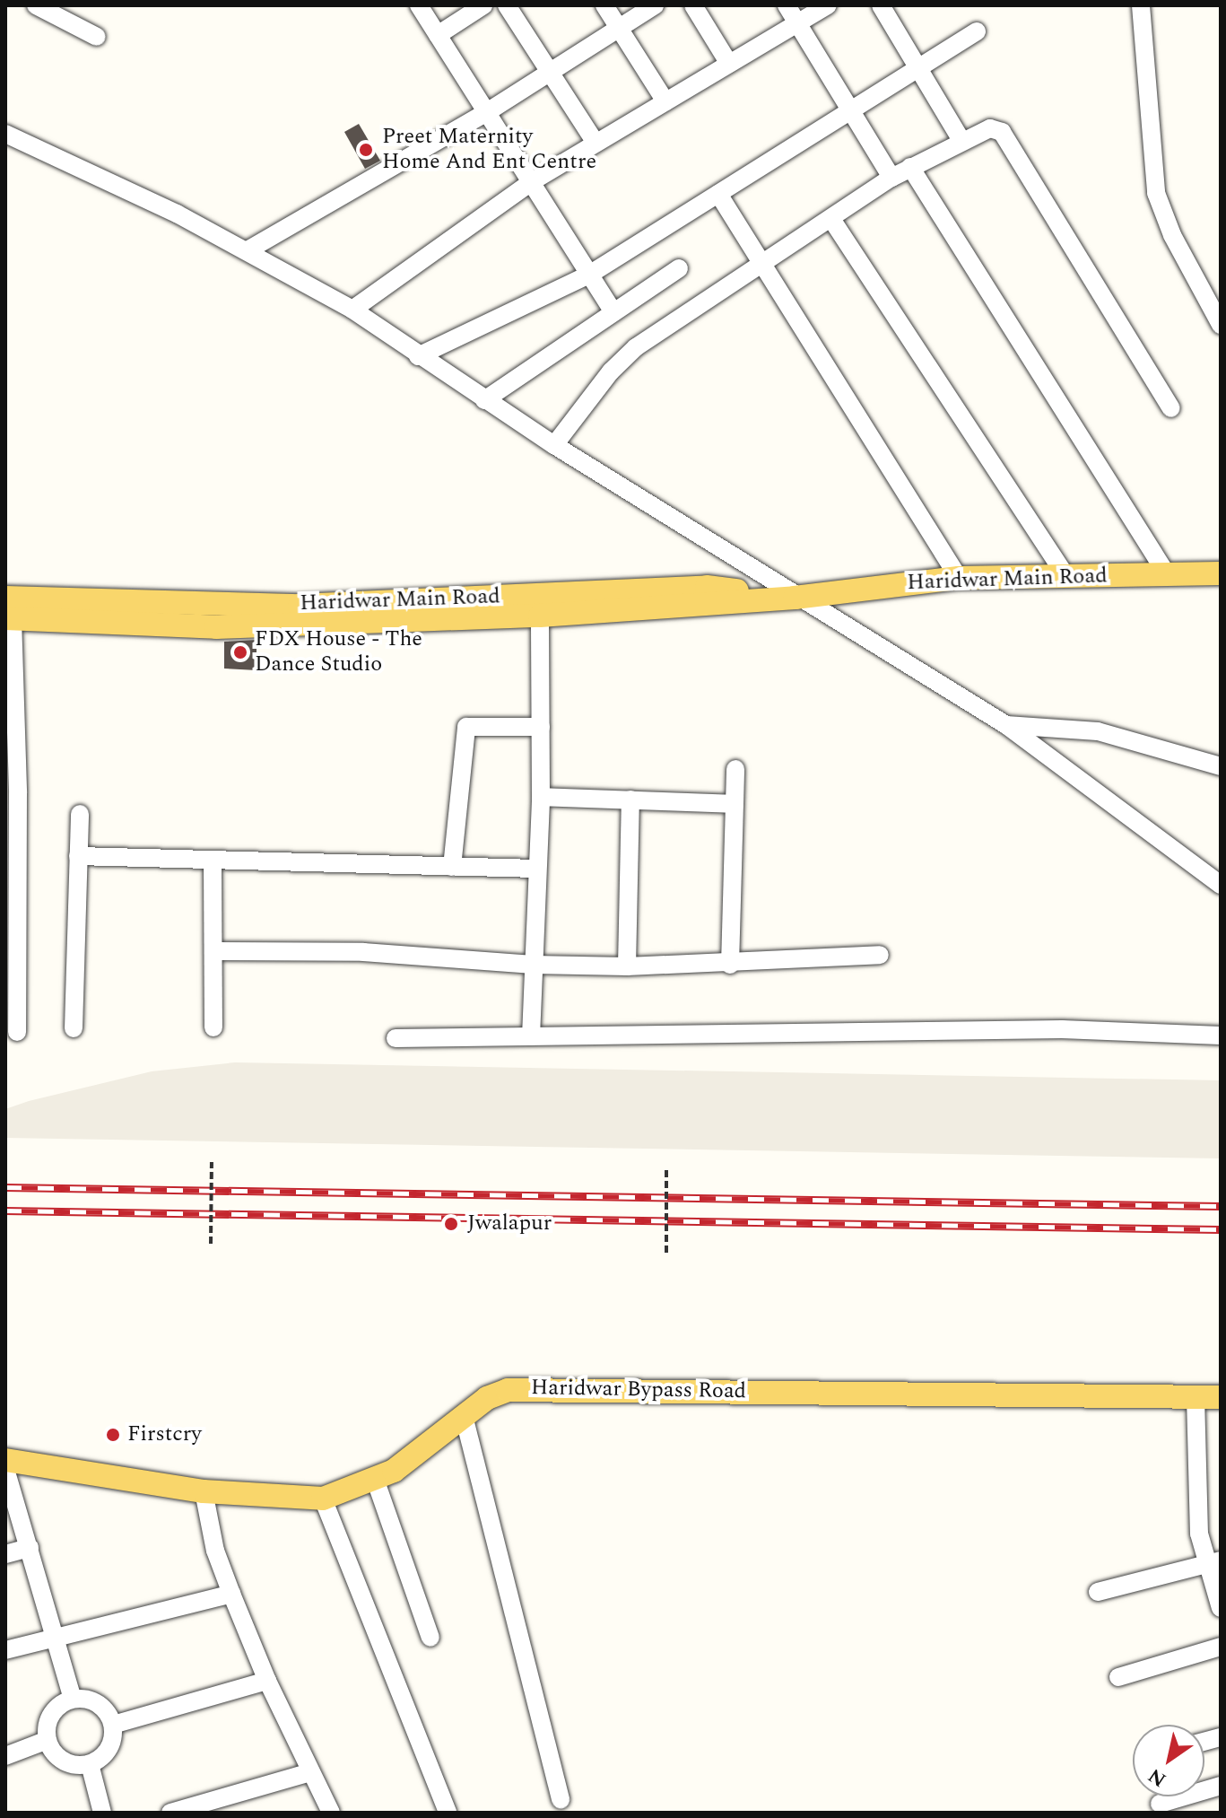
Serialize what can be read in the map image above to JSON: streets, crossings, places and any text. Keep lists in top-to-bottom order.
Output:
{
  "streets": {
    "main road": ["Haridwar Main Road", "Haridwar Bypass Road"]
  },
  "places": [
    "Preet Maternity Home And Ent Centre",
    "FDX House - The Dance Studio",
    "Jwalapur",
    "Firstcry"
  ],
  "north": "bottom left"
}
